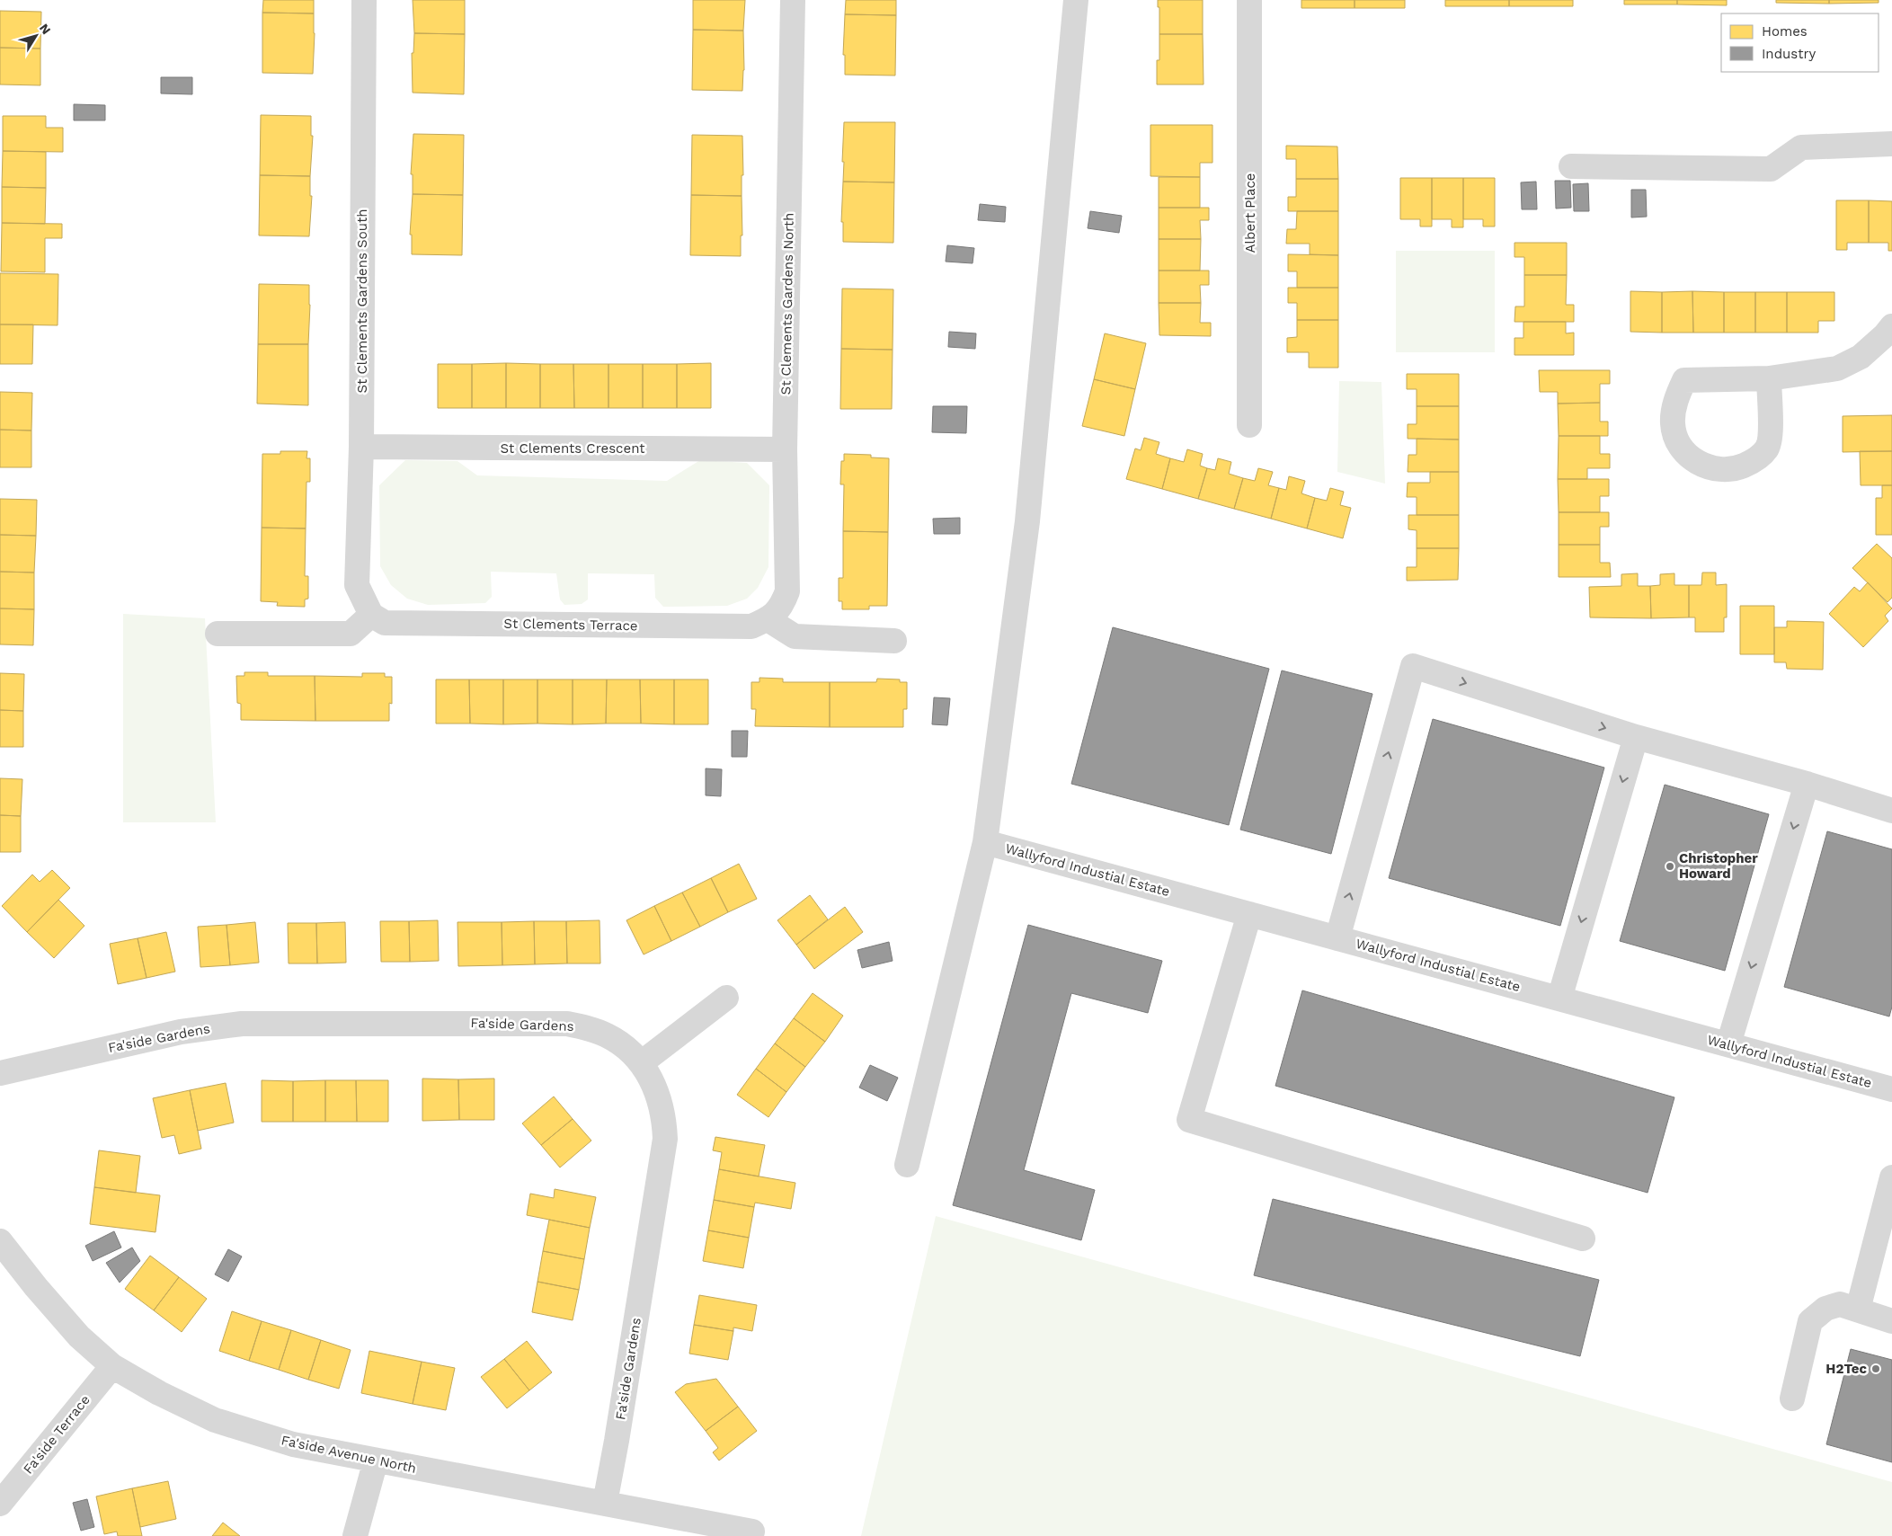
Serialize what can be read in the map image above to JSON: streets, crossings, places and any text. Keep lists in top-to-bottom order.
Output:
{
  "streets": {
    "street": [
      "Albert Place",
      "St Clements Gardens South",
      "St Clements Gardens North",
      "St Clements Crescent",
      "St Clements Terrace",
      "Wallyford Industial Estate",
      "Fa'side Gardens",
      "Fa'side Terrace",
      "Fa'side Avenue North"
    ]
  },
  "crossings": [
    ["St Clements Gardens South", "St Clements Crescent"],
    ["St Clements Gardens South", "St Clements Terrace"],
    ["St Clements Gardens North", "St Clements Crescent"],
    ["St Clements Gardens North", "St Clements Terrace"],
    ["Fa'side Gardens", "Fa'side Avenue North"],
    ["Fa'side Terrace", "Fa'side Avenue North"]
  ],
  "places": ["Christopher Howard", "H2Tec"],
  "legend": ["Homes", "Industry"],
  "north": "top right"
}
